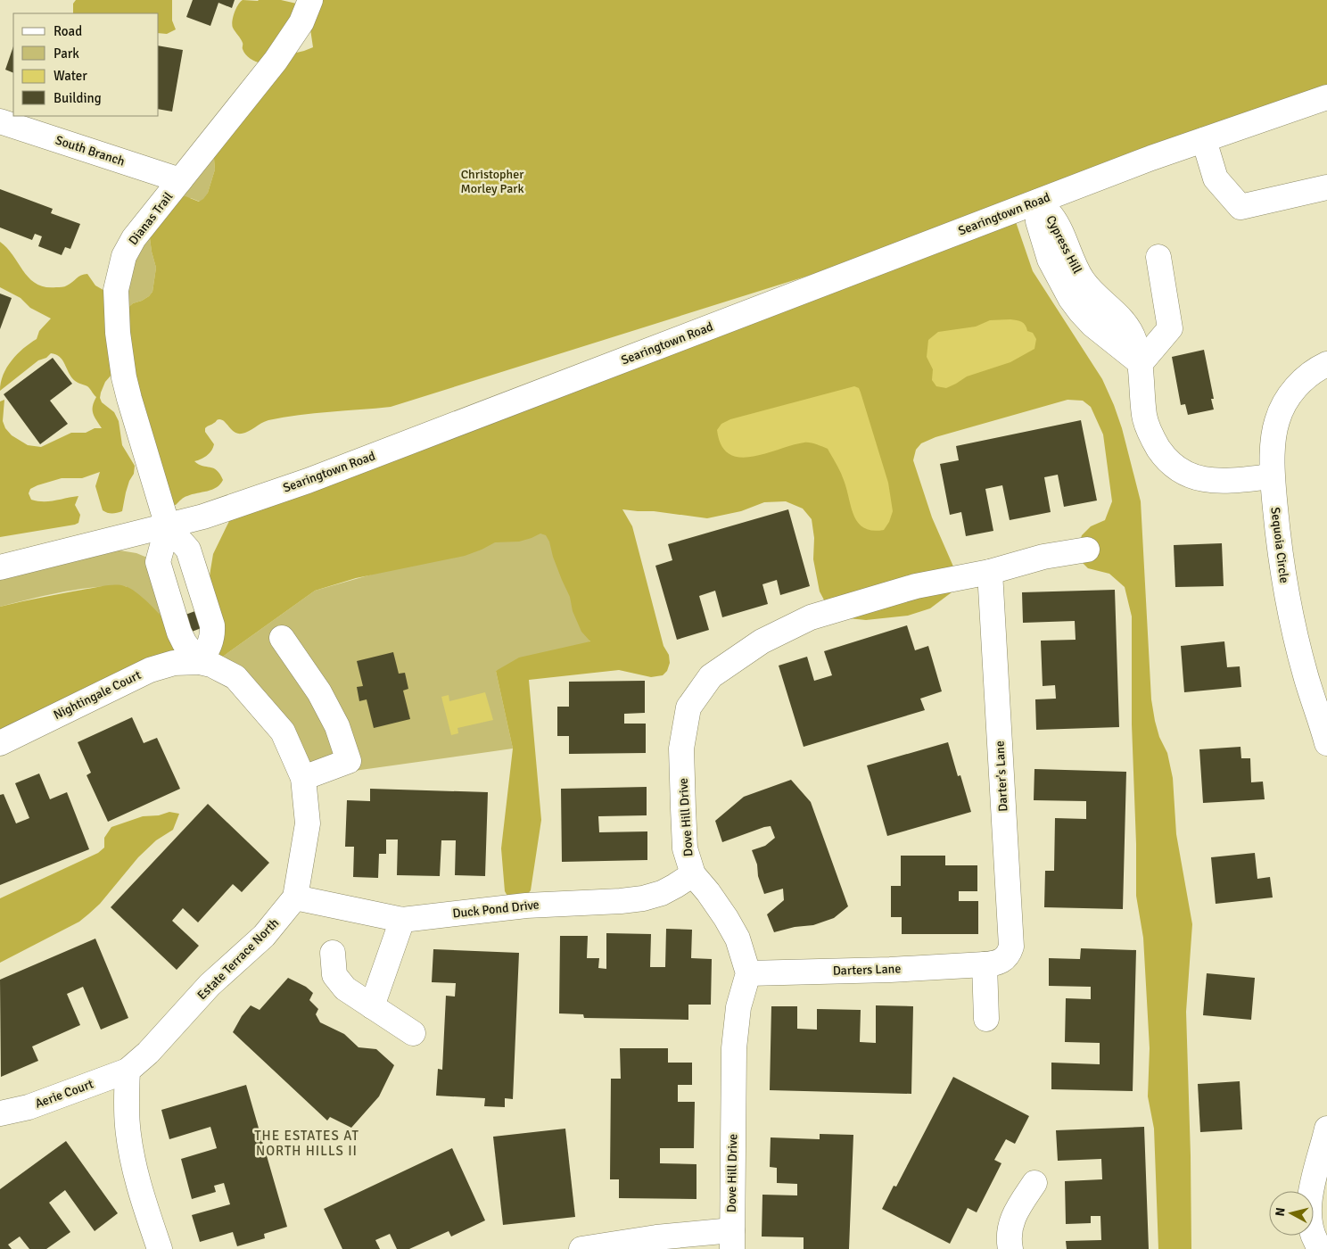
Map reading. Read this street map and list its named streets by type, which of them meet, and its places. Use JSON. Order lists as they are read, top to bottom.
{
  "streets": {
    "street": [
      "South Branch",
      "Searingtown Road",
      "Dianas Trail",
      "Cypress Hill",
      "Sequoia Circle",
      "Nightingale Court",
      "Darter's Lane",
      "Dove Hill Drive",
      "Duck Pond Drive",
      "Estate Terrace North",
      "Darters Lane",
      "Aerie Court"
    ]
  },
  "crossings": [
    ["South Branch", "Dianas Trail"],
    ["Searingtown Road", "Dianas Trail"],
    ["Searingtown Road", "Cypress Hill"],
    ["Cypress Hill", "Sequoia Circle"],
    ["Darter's Lane", "Dove Hill Drive"],
    ["Darter's Lane", "Darters Lane"],
    ["Dove Hill Drive", "Duck Pond Drive"],
    ["Dove Hill Drive", "Darters Lane"],
    ["Duck Pond Drive", "Estate Terrace North"],
    ["Estate Terrace North", "Aerie Court"]
  ],
  "districts": ["THE ESTATES AT NORTH HILLS II"],
  "parks": ["Christopher Morley Park"],
  "legend": [
    "Road",
    "Park",
    "Water",
    "Building"
  ],
  "north": "left"
}
